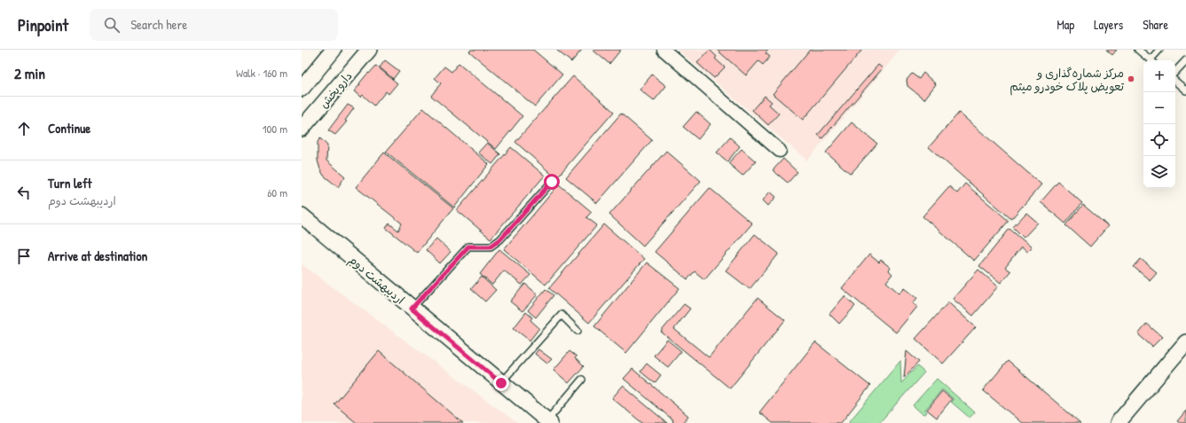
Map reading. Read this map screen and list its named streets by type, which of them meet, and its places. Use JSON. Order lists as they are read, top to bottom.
{
  "streets": {
    "street": ["داروپخش", "اردیبهشت دوم"]
  },
  "places": ["مرکز شماره‌گذاری و تعویض پلاک خودرو میثم"],
  "page": {
    "header": "Pinpoint",
    "search": "Search here",
    "nav": ["Map", "Layers", "Share"],
    "heading": ["2 min", "Walk · 160 m"],
    "map_buttons": ["+", "−"],
    "list": [
      ["Continue", "100 m"],
      ["Turn left", "اردیبهشت دوم", "60 m"],
      "Arrive at destination"
    ]
  }
}
